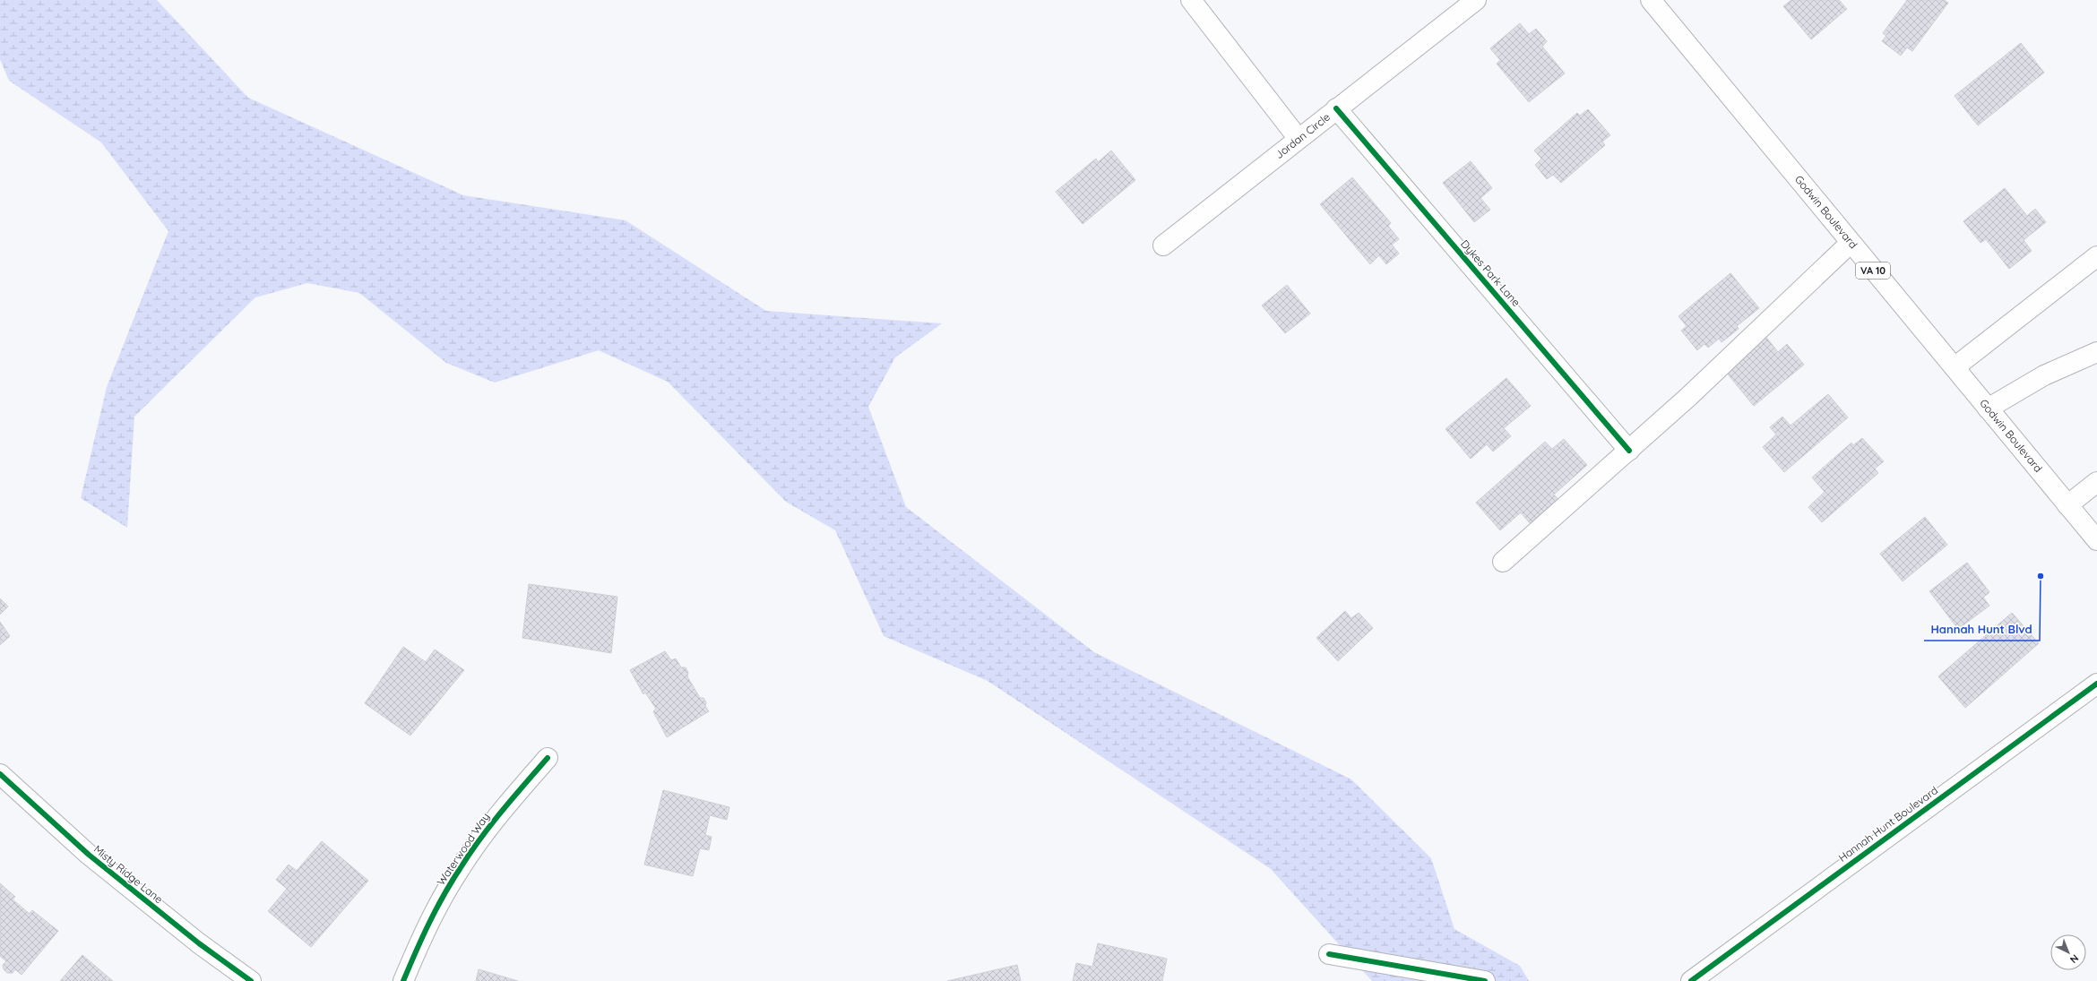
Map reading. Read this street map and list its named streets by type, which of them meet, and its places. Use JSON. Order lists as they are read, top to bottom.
{
  "streets": {
    "street": [
      "Jordan Circle",
      "Godwin Boulevard",
      "VA 10",
      "Dykes Park Lane",
      "Hannah Hunt Boulevard",
      "Waterwood Way",
      "Misty Ridge Lane"
    ]
  },
  "crossings": [
    ["Jordan Circle", "Dykes Park Lane"]
  ],
  "places": ["Hannah Hunt Blvd"],
  "north": "bottom right"
}
